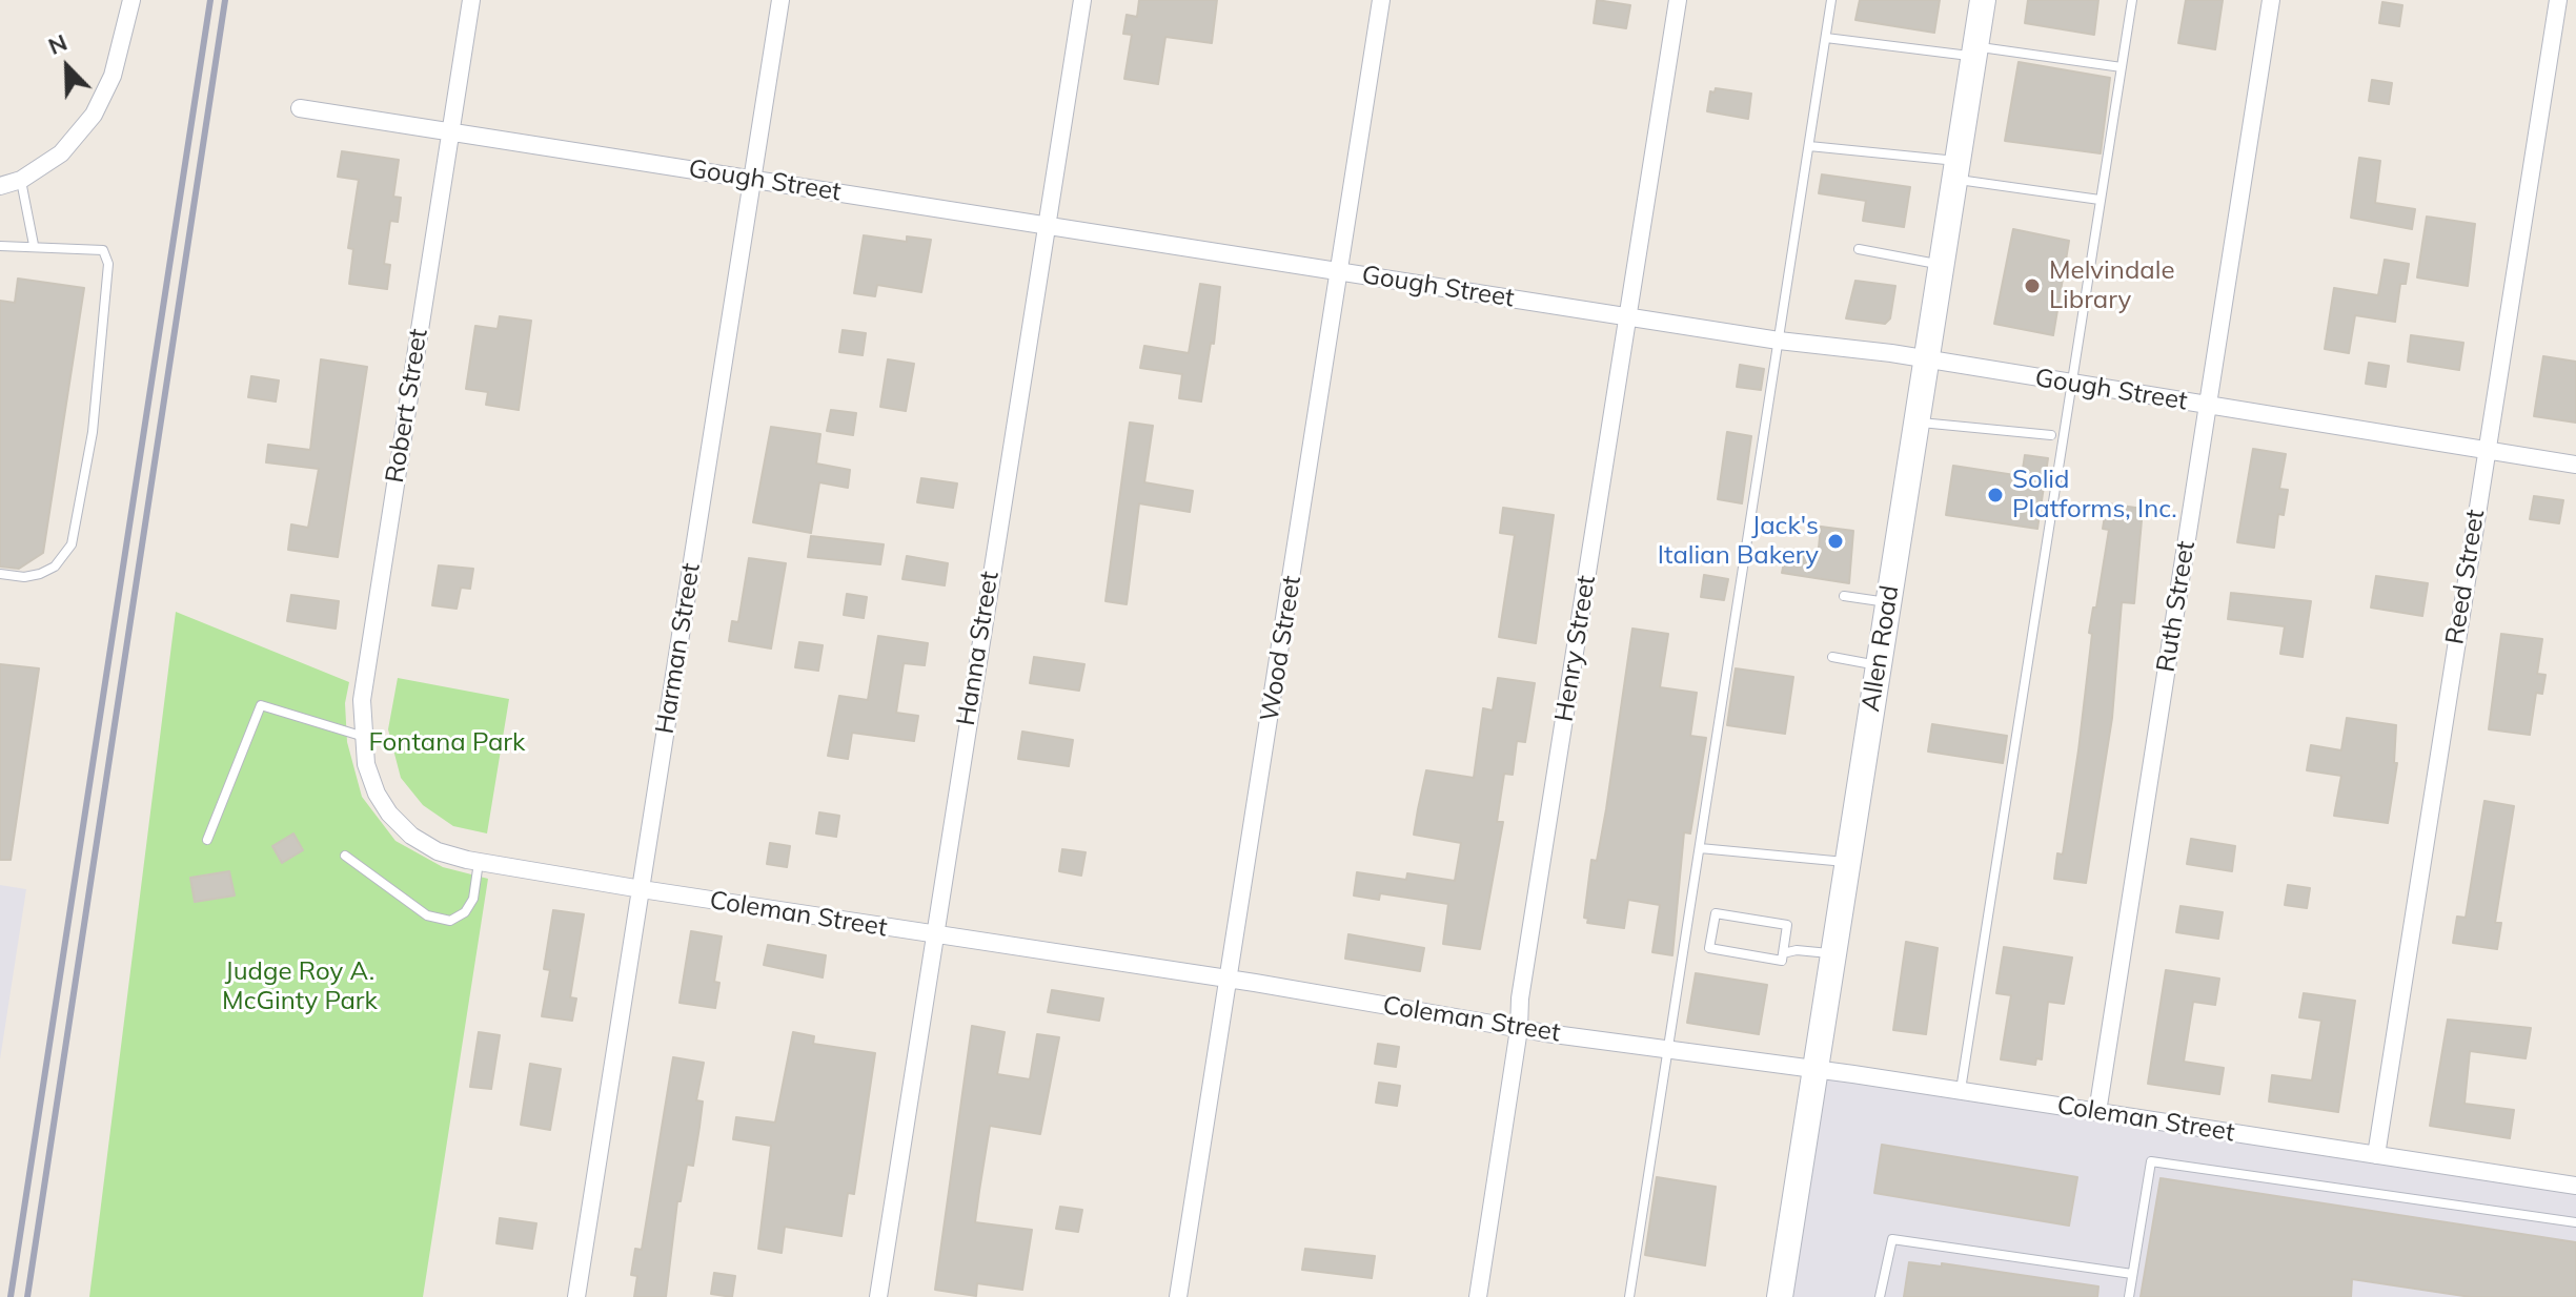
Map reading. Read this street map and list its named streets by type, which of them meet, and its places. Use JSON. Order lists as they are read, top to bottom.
{
  "streets": {
    "main road": ["Allen Road"],
    "street": [
      "Gough Street",
      "Robert Street",
      "Reed Street",
      "Ruth Street",
      "Harman Street",
      "Hanna Street",
      "Wood Street",
      "Henry Street",
      "Coleman Street"
    ]
  },
  "crossings": [
    ["Gough Street", "Robert Street"],
    ["Gough Street", "Reed Street"],
    ["Gough Street", "Ruth Street"],
    ["Gough Street", "Harman Street"],
    ["Gough Street", "Hanna Street"],
    ["Gough Street", "Wood Street"],
    ["Gough Street", "Henry Street"],
    ["Gough Street", "Allen Road"],
    ["Robert Street", "Coleman Street"],
    ["Reed Street", "Coleman Street"],
    ["Ruth Street", "Coleman Street"],
    ["Harman Street", "Coleman Street"],
    ["Hanna Street", "Coleman Street"],
    ["Wood Street", "Coleman Street"],
    ["Henry Street", "Coleman Street"],
    ["Allen Road", "Coleman Street"]
  ],
  "parks": ["Fontana Park", "Judge Roy A. McGinty Park"],
  "places": ["Melvindale Library", "Solid Platforms, Inc.", "Jack's Italian Bakery"],
  "north": "top left"
}
